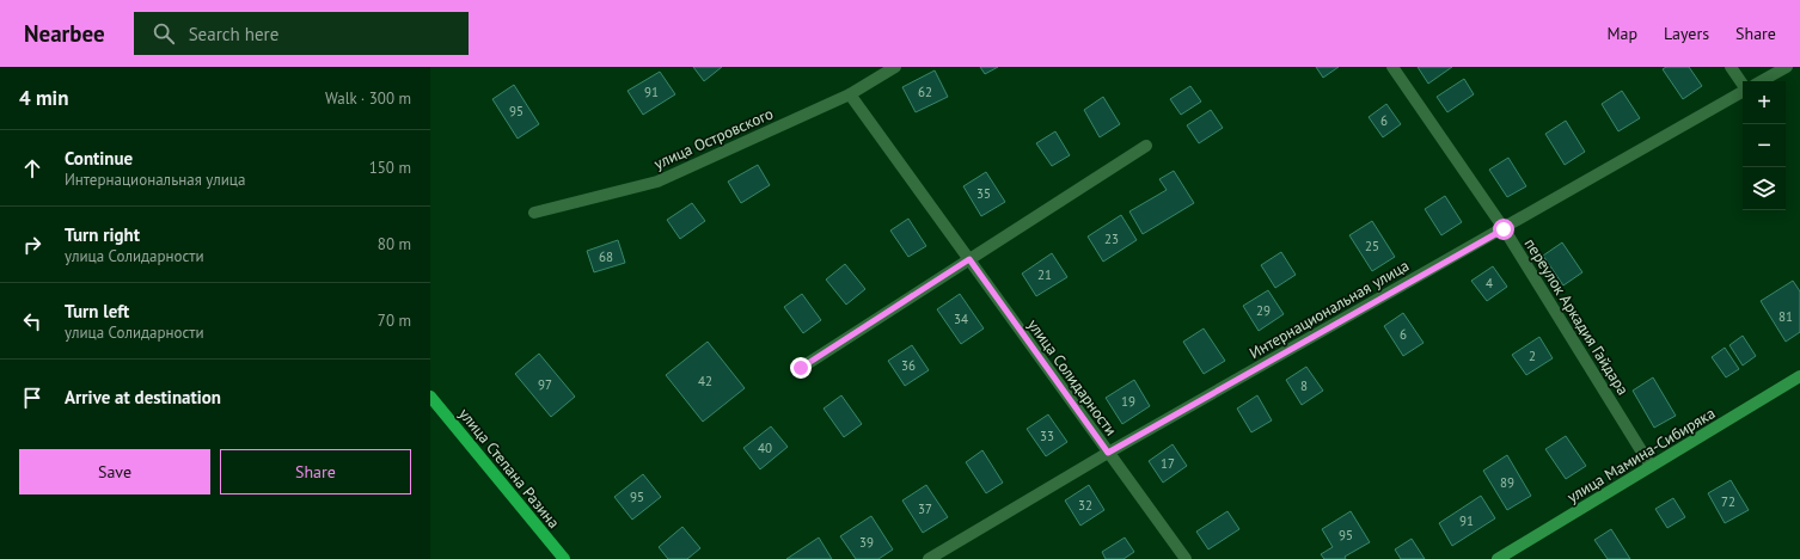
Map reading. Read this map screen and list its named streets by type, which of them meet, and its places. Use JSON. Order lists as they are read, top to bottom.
{
  "streets": {
    "main road": ["улица Степана Разина"],
    "street": [
      "улица Островского",
      "Интернациональная улица",
      "переулок Аркадия Гайдара",
      "улица Солидарности",
      "улица Мамина-Сибиряка"
    ]
  },
  "crossings": [
    ["улица Островского", "улица Солидарности"],
    ["Интернациональная улица", "переулок Аркадия Гайдара"],
    ["Интернациональная улица", "улица Солидарности"],
    ["переулок Аркадия Гайдара", "улица Мамина-Сибиряка"]
  ],
  "house_numbers": [
    "91",
    "62",
    "95",
    "6",
    "35",
    "23",
    "25",
    "68",
    "21",
    "4",
    "29",
    "81",
    "34",
    "6",
    "2",
    "36",
    "42",
    "97",
    "8",
    "19",
    "33",
    "40",
    "17",
    "89",
    "95",
    "72",
    "32",
    "37",
    "91",
    "95",
    "39"
  ],
  "page": {
    "header": "Nearbee",
    "search": "Search here",
    "nav": ["Map", "Layers", "Share"],
    "heading": ["4 min", "Walk · 300 m"],
    "map_buttons": ["+", "−"],
    "list": [
      ["Continue", "Интернациональная улица", "150 m"],
      ["Turn right", "улица Солидарности", "80 m"],
      ["Turn left", "улица Солидарности", "70 m"],
      "Arrive at destination"
    ],
    "buttons": ["Save", "Share"]
  }
}
